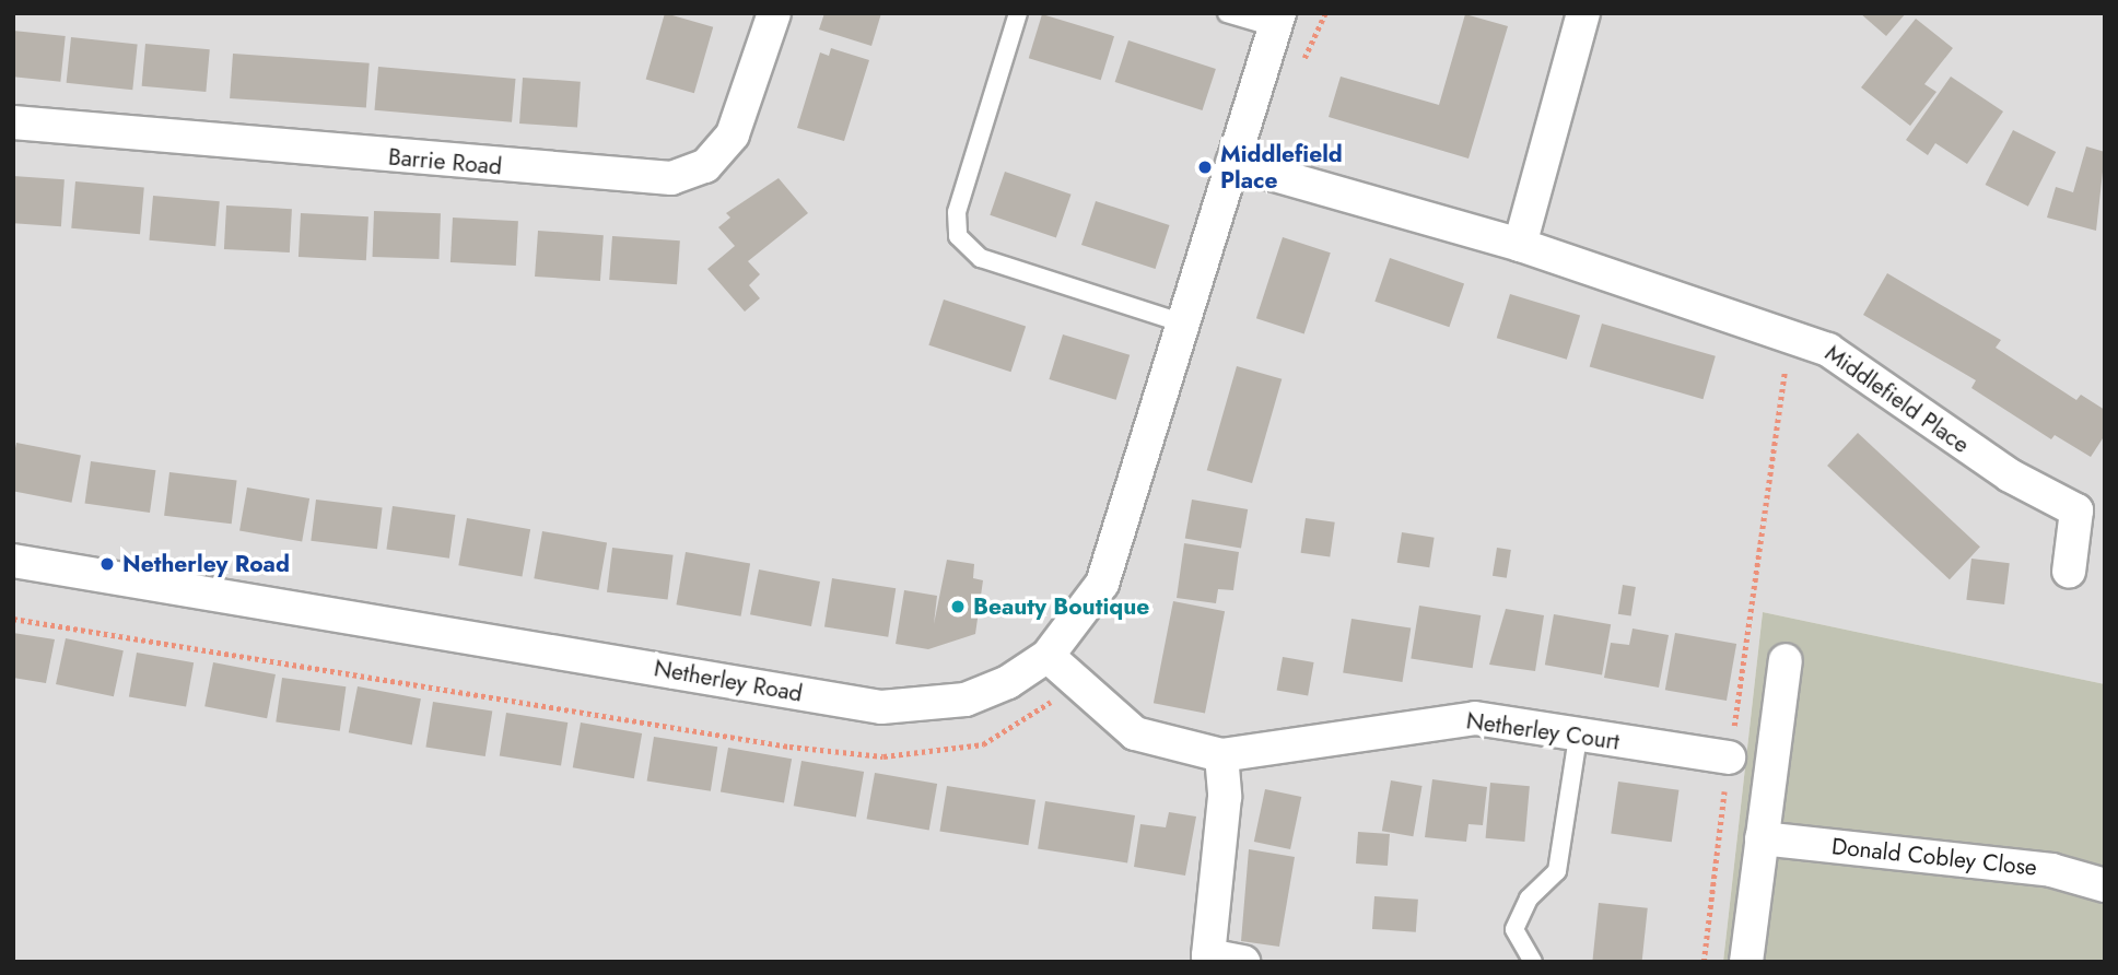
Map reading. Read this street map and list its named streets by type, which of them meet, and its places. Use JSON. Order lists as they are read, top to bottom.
{
  "streets": {
    "street": [
      "Barrie Road",
      "Middlefield Place",
      "Netherley Road",
      "Netherley Court",
      "Donald Cobley Close"
    ]
  },
  "places": ["Middlefield Place", "Netherley Road", "Beauty Boutique"]
}
